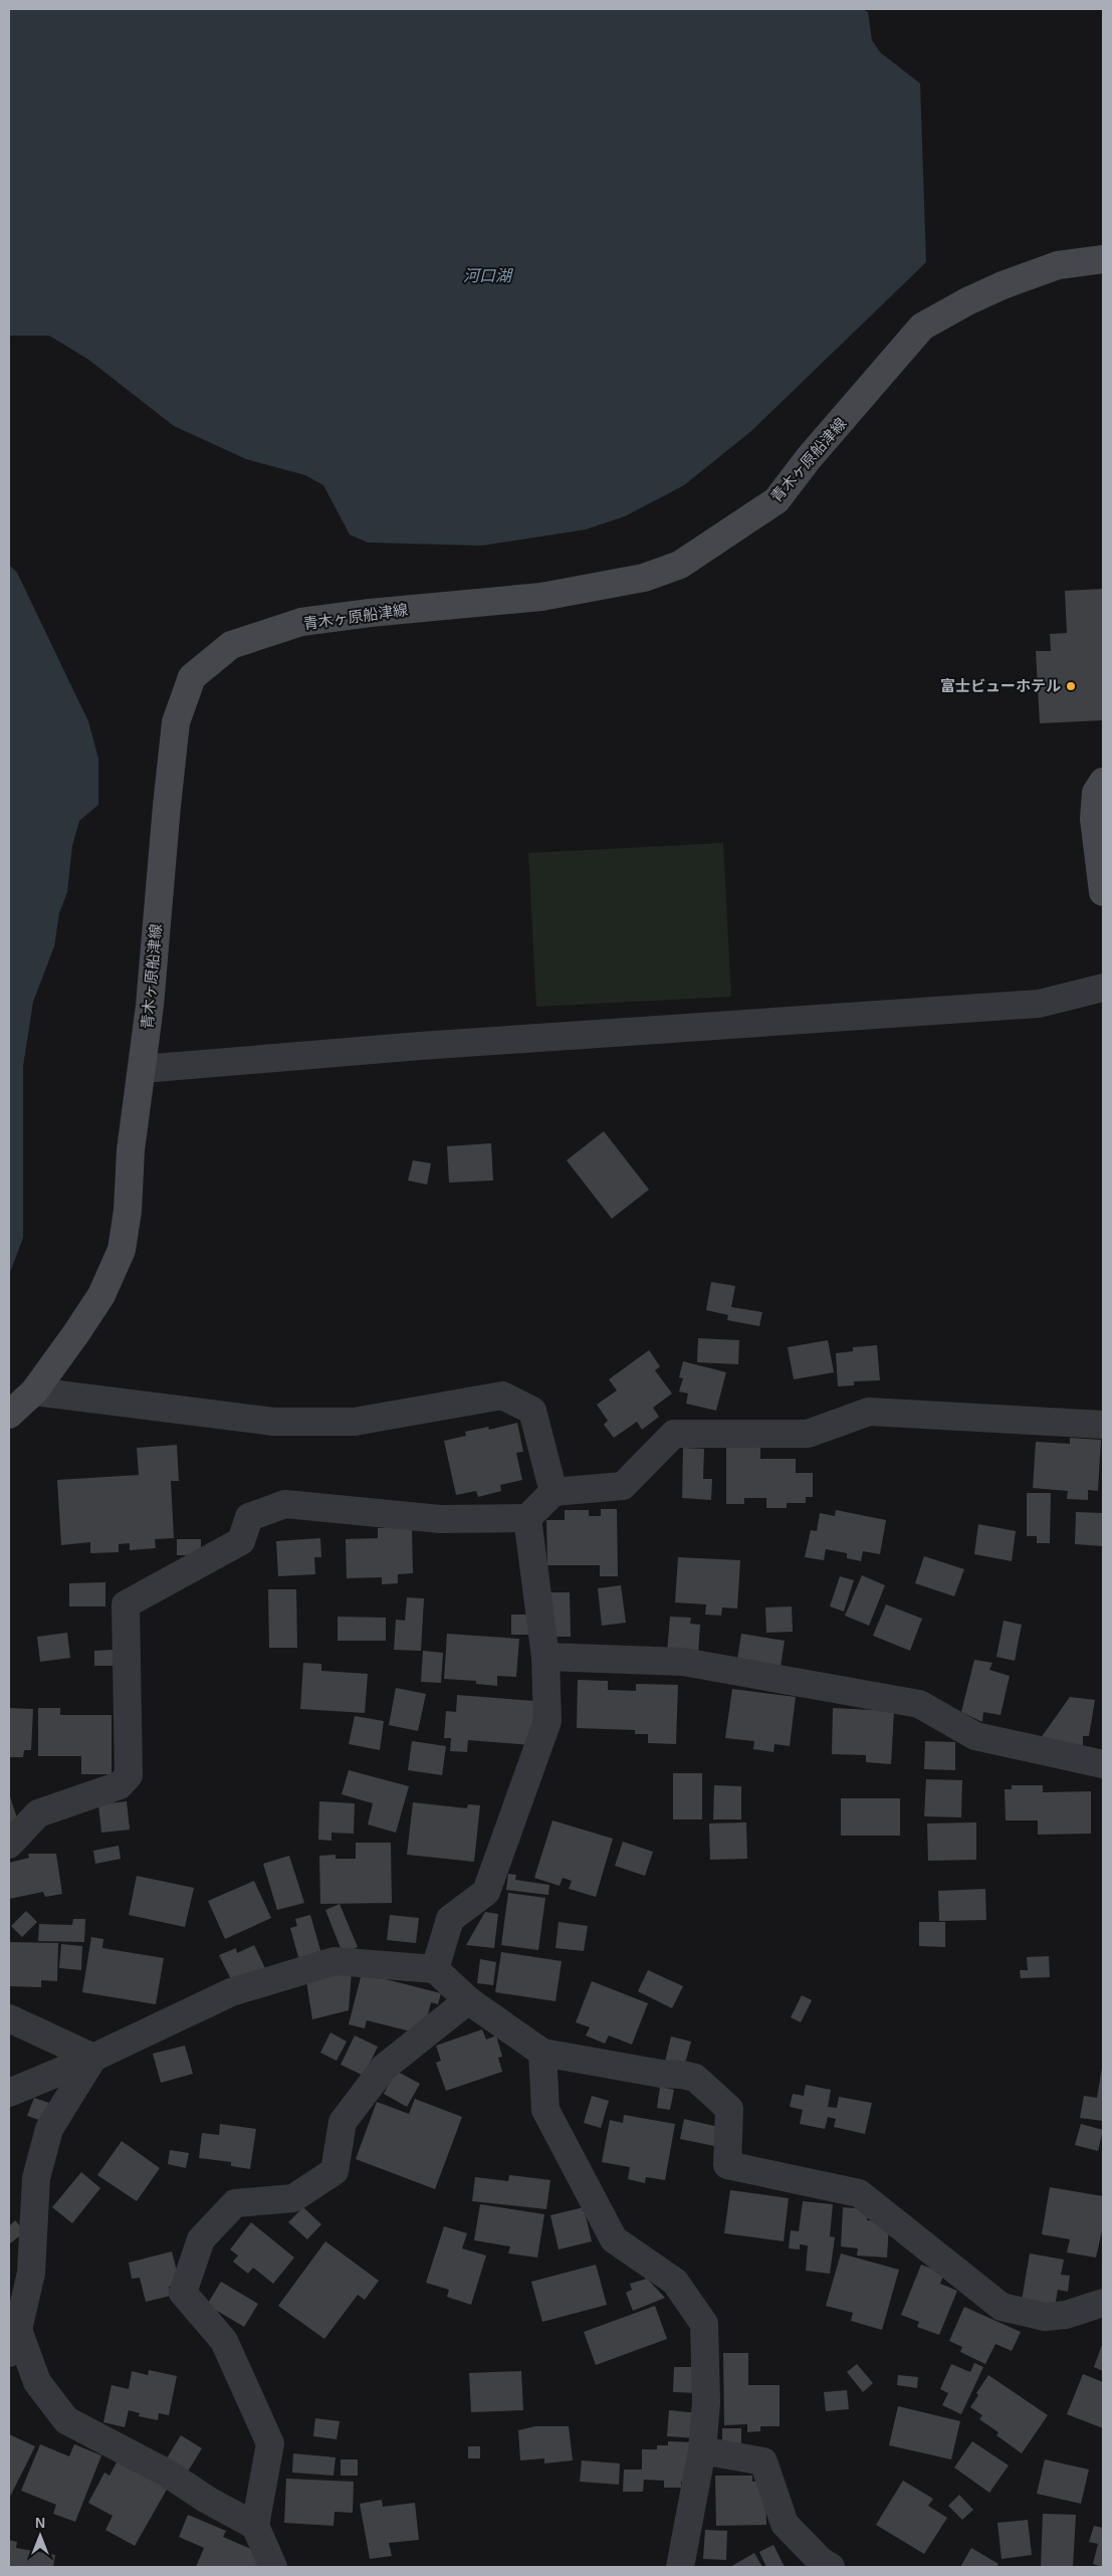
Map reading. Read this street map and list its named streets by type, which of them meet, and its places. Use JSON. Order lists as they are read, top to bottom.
{
  "streets": {
    "main road": ["青木ヶ原船津線"]
  },
  "water": ["河口湖"],
  "places": ["富士ビューホテル"],
  "north": "top"
}
